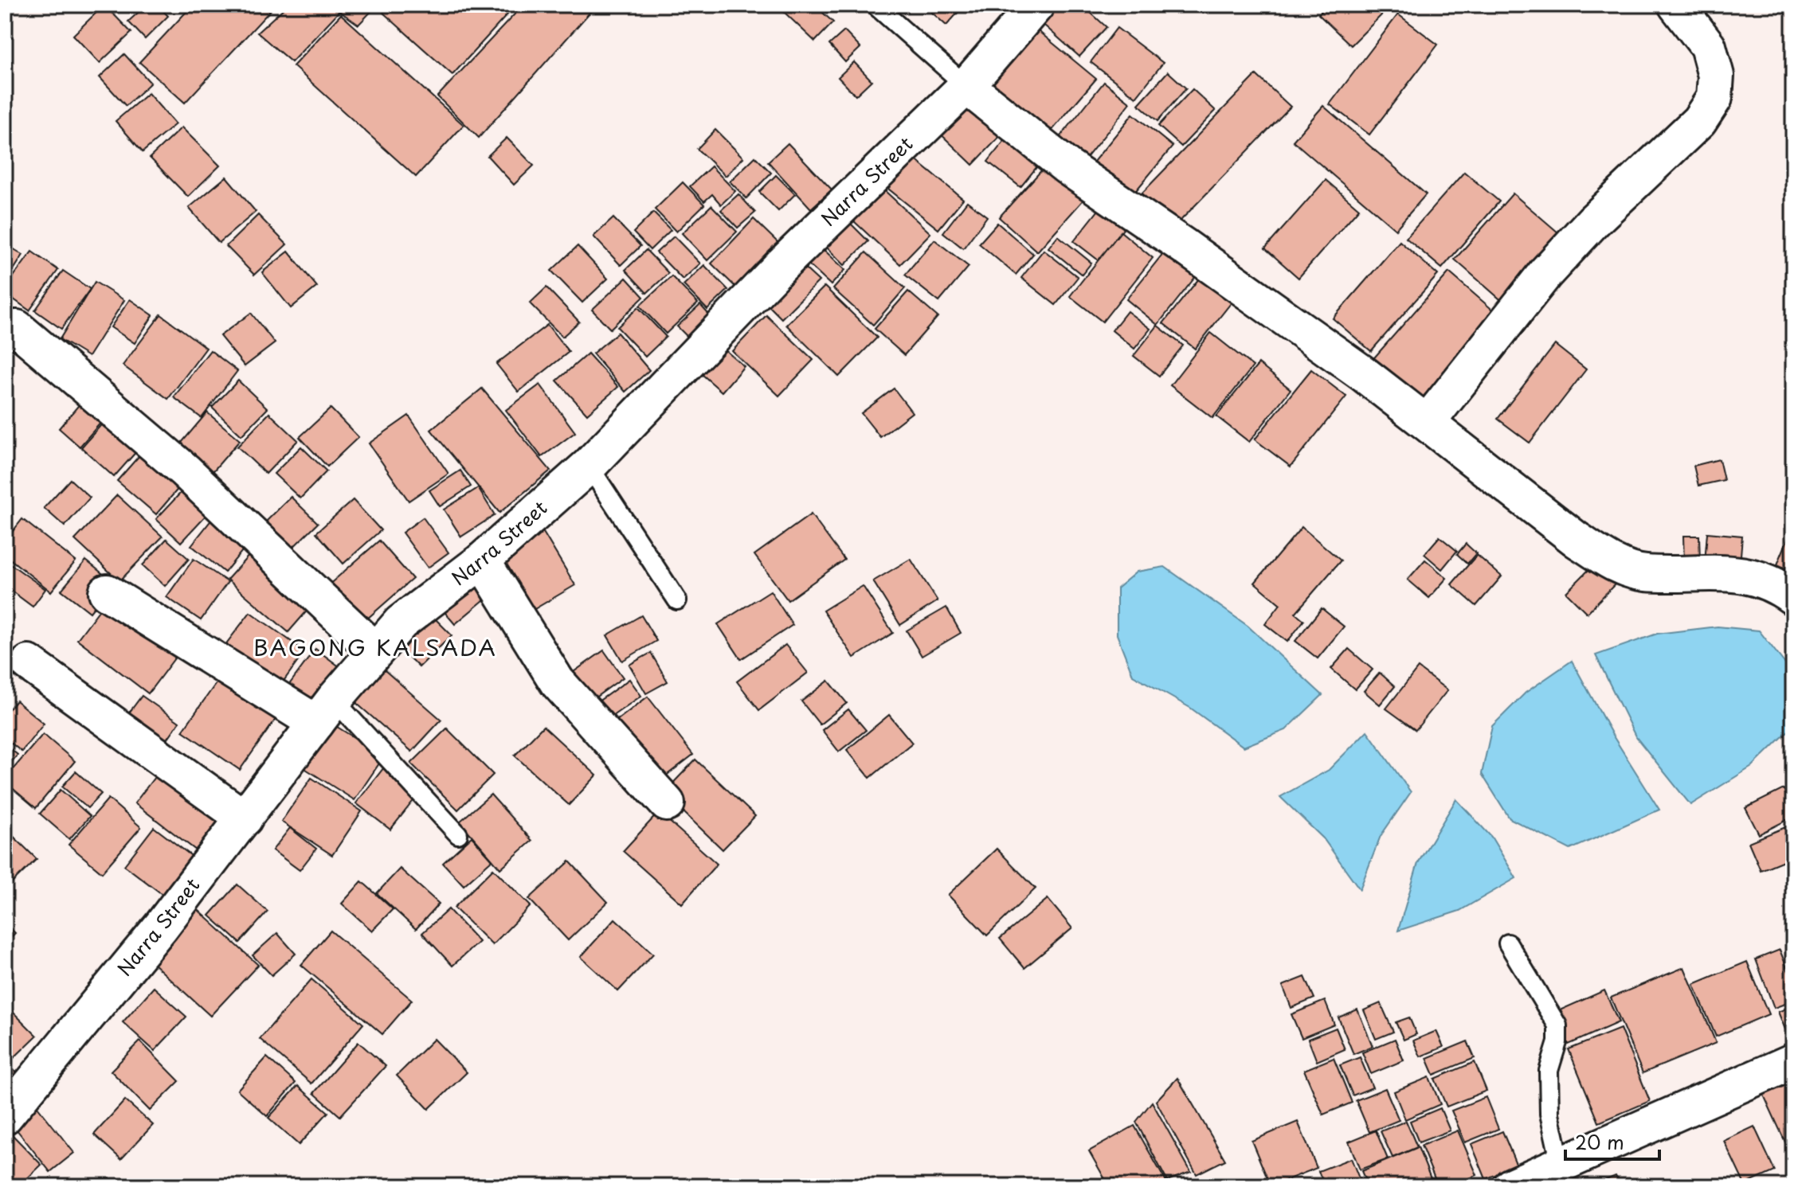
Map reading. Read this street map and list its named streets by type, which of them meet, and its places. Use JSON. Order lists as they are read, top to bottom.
{
  "streets": {
    "street": ["Narra Street"]
  },
  "districts": ["BAGONG KALSADA"],
  "scale_bar": "20 m"
}
